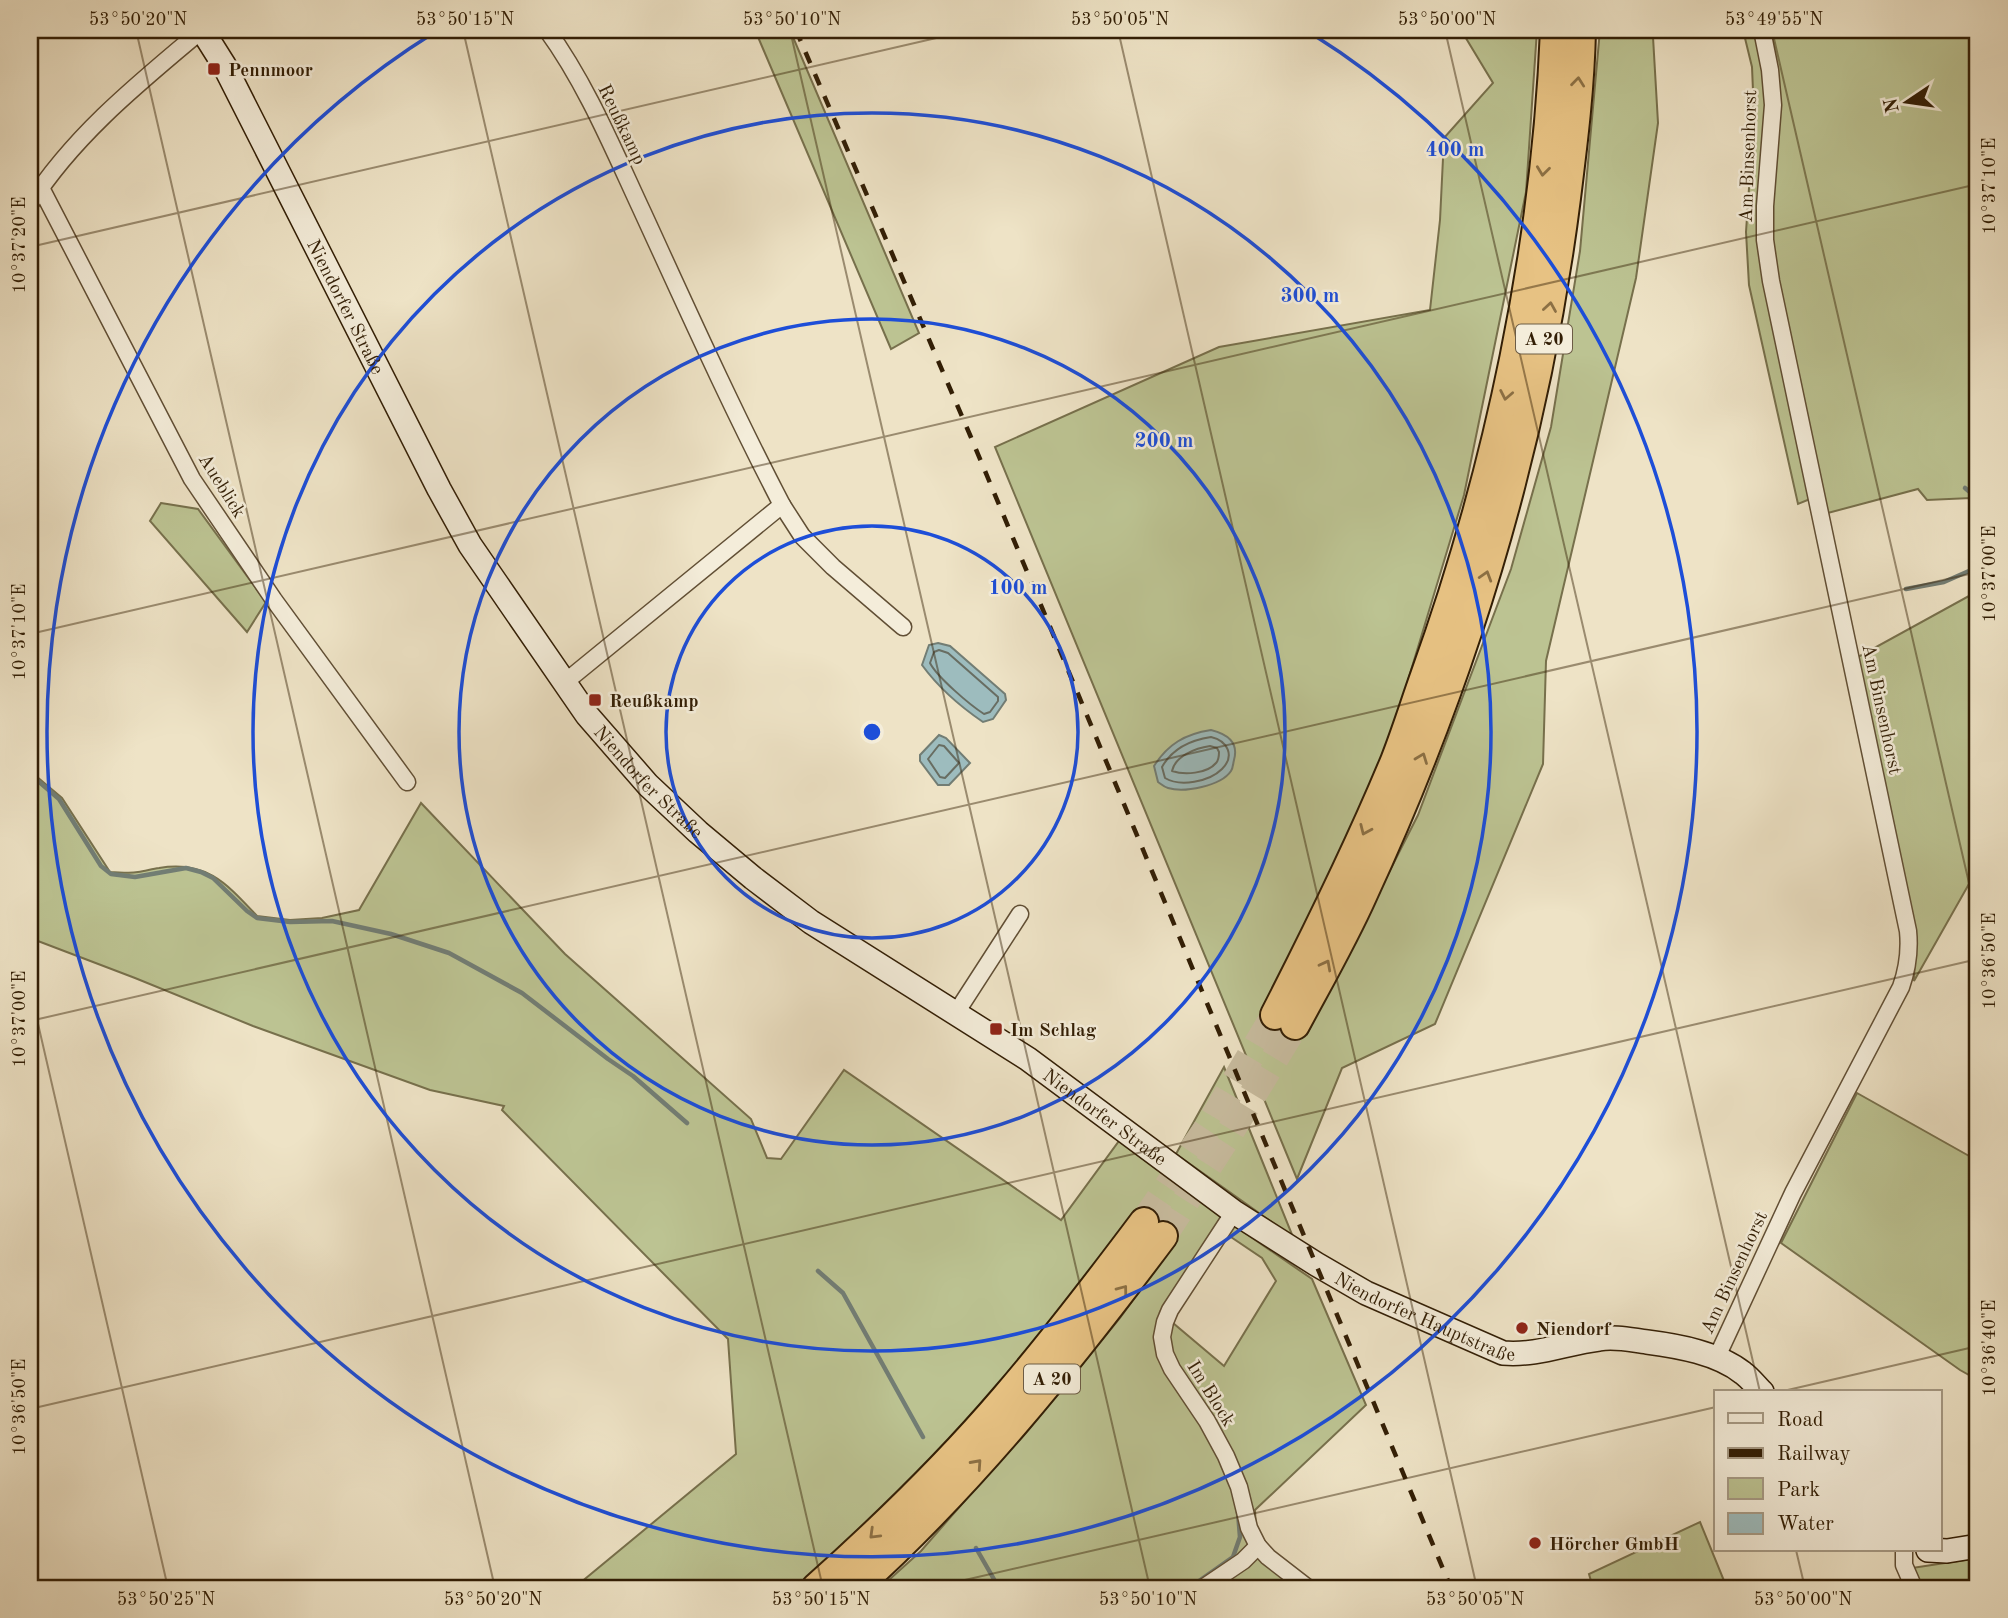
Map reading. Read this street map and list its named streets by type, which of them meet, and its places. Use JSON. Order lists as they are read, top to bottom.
{
  "streets": {
    "highway": ["A 20"],
    "main road": ["Niendorfer Straße", "Niendorfer Hauptstraße"],
    "street": [
      "Reußkamp",
      "Am Binsenhorst",
      "Aueblick",
      "Im Block"
    ]
  },
  "crossings": [
    ["Am Binsenhorst", "Niendorfer Hauptstraße"],
    ["Niendorfer Straße", "Niendorfer Hauptstraße"],
    ["Niendorfer Straße", "Im Block"]
  ],
  "places": {
    "transit": ["Pennmoor", "Reußkamp", "Im Schlag"],
    "other": ["Niendorf", "Hörcher GmbH"]
  },
  "legend": [
    "Road",
    "Railway",
    "Park",
    "Water"
  ],
  "north": "left",
  "coordinates": [
    "53°50'20\"N",
    "53°50'15\"N",
    "53°50'10\"N",
    "53°50'05\"N",
    "53°50'00\"N",
    "53°49'55\"N",
    "10°37'10\"E",
    "10°37'20\"E",
    "10°37'00\"E",
    "10°36'50\"E",
    "10°36'40\"E",
    "53°50'25\"N"
  ],
  "rings": [
    "400 m",
    "300 m",
    "200 m",
    "100 m"
  ]
}
